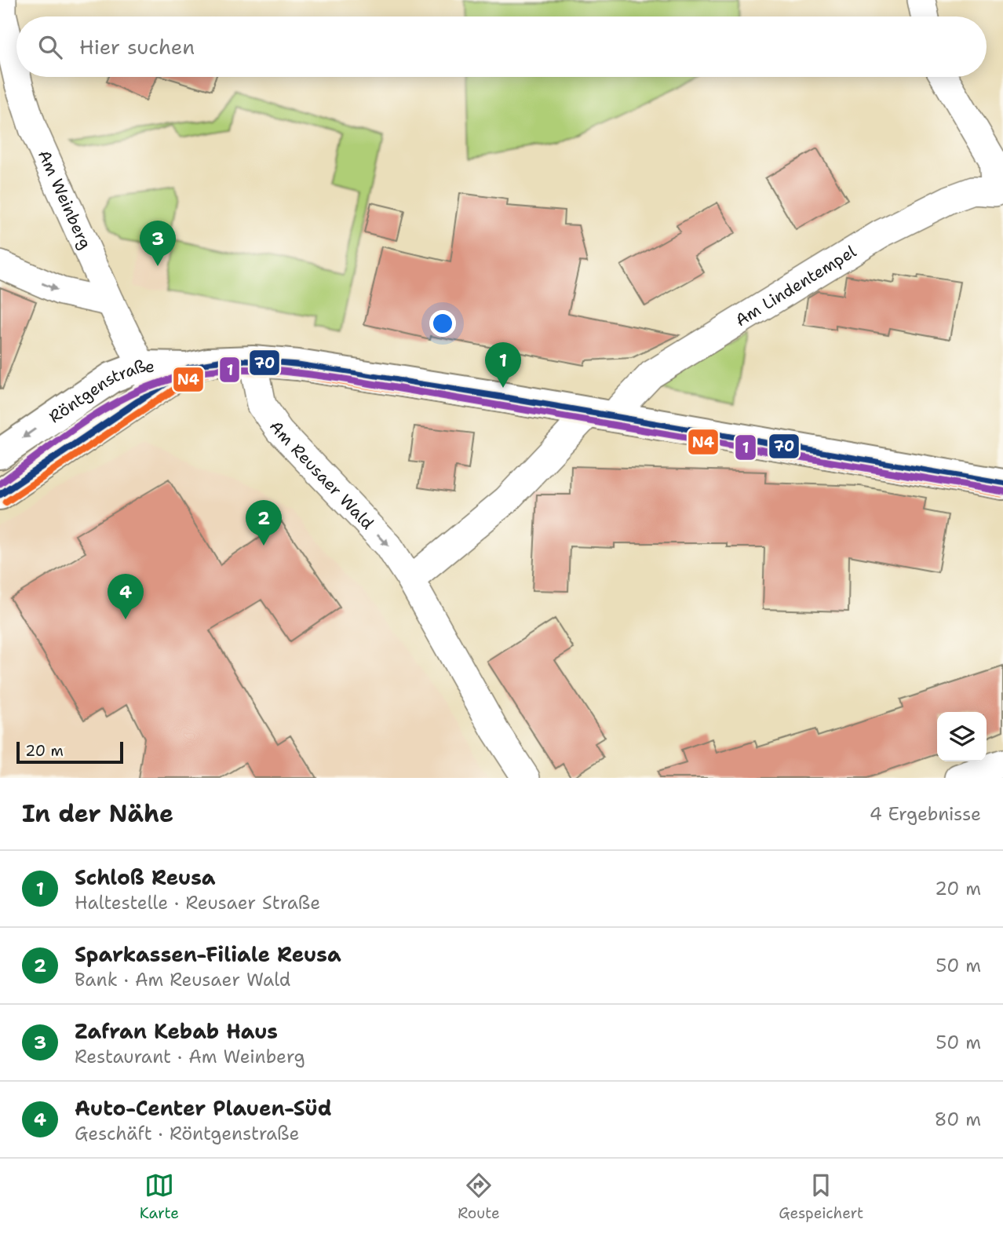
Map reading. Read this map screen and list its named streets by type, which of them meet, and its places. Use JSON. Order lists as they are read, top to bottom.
{
  "streets": {
    "street": [
      "Am Weinberg",
      "Am Lindentempel",
      "Röntgenstraße",
      "Am Reusaer Wald"
    ]
  },
  "crossings": [
    ["Am Weinberg", "Röntgenstraße"],
    ["Röntgenstraße", "Am Reusaer Wald"]
  ],
  "one_way": ["Am Reusaer Wald"],
  "lines": ["transit line 70", "transit line 1", "transit line N4"],
  "scale_bar": "20 m",
  "page": {
    "search": "Hier suchen",
    "pins": [
      "3",
      "1",
      "2",
      "4"
    ],
    "scale": "20 m",
    "heading": ["In der Nähe", "4 Ergebnisse"],
    "list": [
      {
        "mark": "1",
        "name": "Schloß Reusa",
        "note": "Haltestelle · Reusaer Straße",
        "value": "20 m"
      },
      {
        "mark": "2",
        "name": "Sparkassen-Filiale Reusa",
        "note": "Bank · Am Reusaer Wald",
        "value": "50 m"
      },
      {
        "mark": "3",
        "name": "Zafran Kebab Haus",
        "note": "Restaurant · Am Weinberg",
        "value": "50 m"
      },
      {
        "mark": "4",
        "name": "Auto-Center Plauen-Süd",
        "note": "Geschäft · Röntgenstraße",
        "value": "80 m"
      }
    ],
    "nav": ["Karte", "Route", "Gespeichert"]
  }
}
